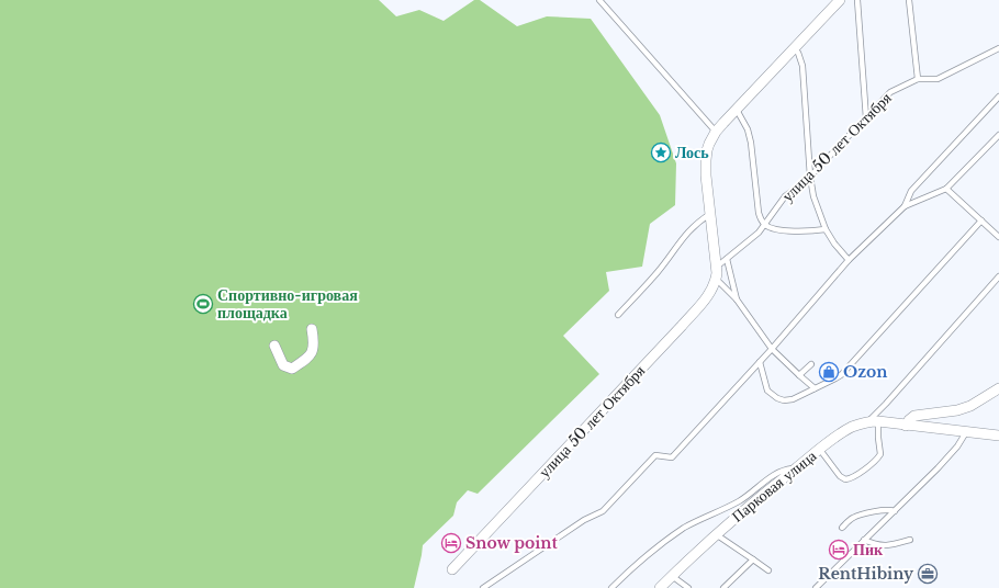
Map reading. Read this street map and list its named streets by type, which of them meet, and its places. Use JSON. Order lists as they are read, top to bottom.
{
  "streets": {
    "street": ["улица 50 лет Октября", "Парковая улица"]
  },
  "places": {
    "place": ["Лось"],
    "sports": ["Спортивно-игровая площадка"],
    "shop": ["Ozon"],
    "hotel": ["Snow point", "Пик"],
    "office": ["RentHibiny"]
  }
}
